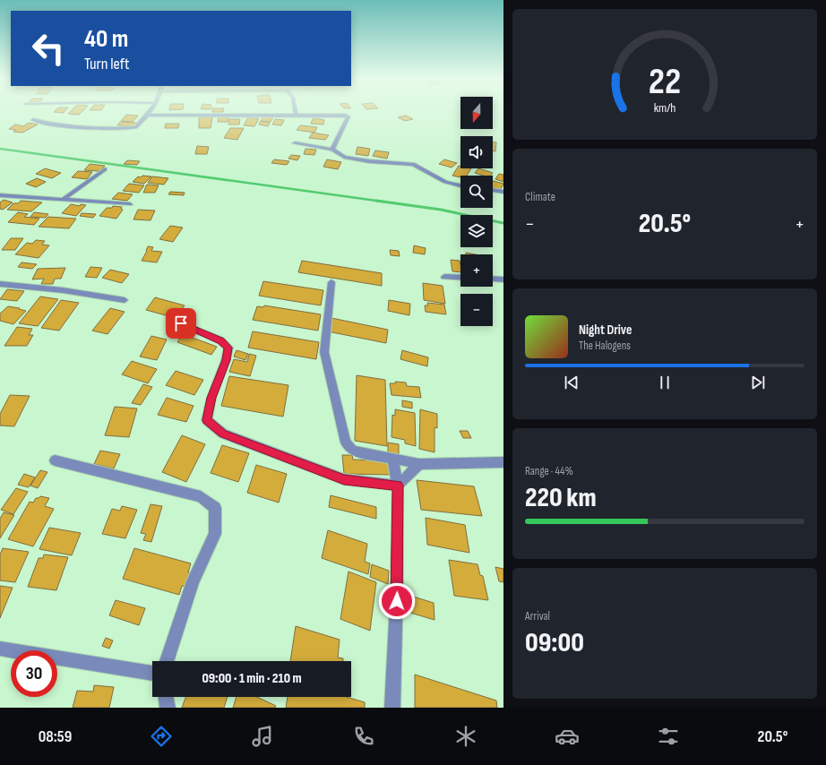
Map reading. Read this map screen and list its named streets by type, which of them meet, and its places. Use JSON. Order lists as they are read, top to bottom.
{
  "north": "bottom",
  "page": {
    "turn": ["40 m", "Turn left"],
    "map_buttons": ["+", "−"],
    "tile": [
      "Climate",
      ["Range · 44%", "220 km"],
      ["Arrival", "09:00"]
    ],
    "heat": ["−", "20.5°", "+"],
    "song": ["Night Drive", "The Halogens"],
    "limit": "30",
    "trip": "09:00 · 1 min · 210 m",
    "tabs": ["08:59", "20.5°"],
    "gauge": ["22", "km/h"]
  }
}
